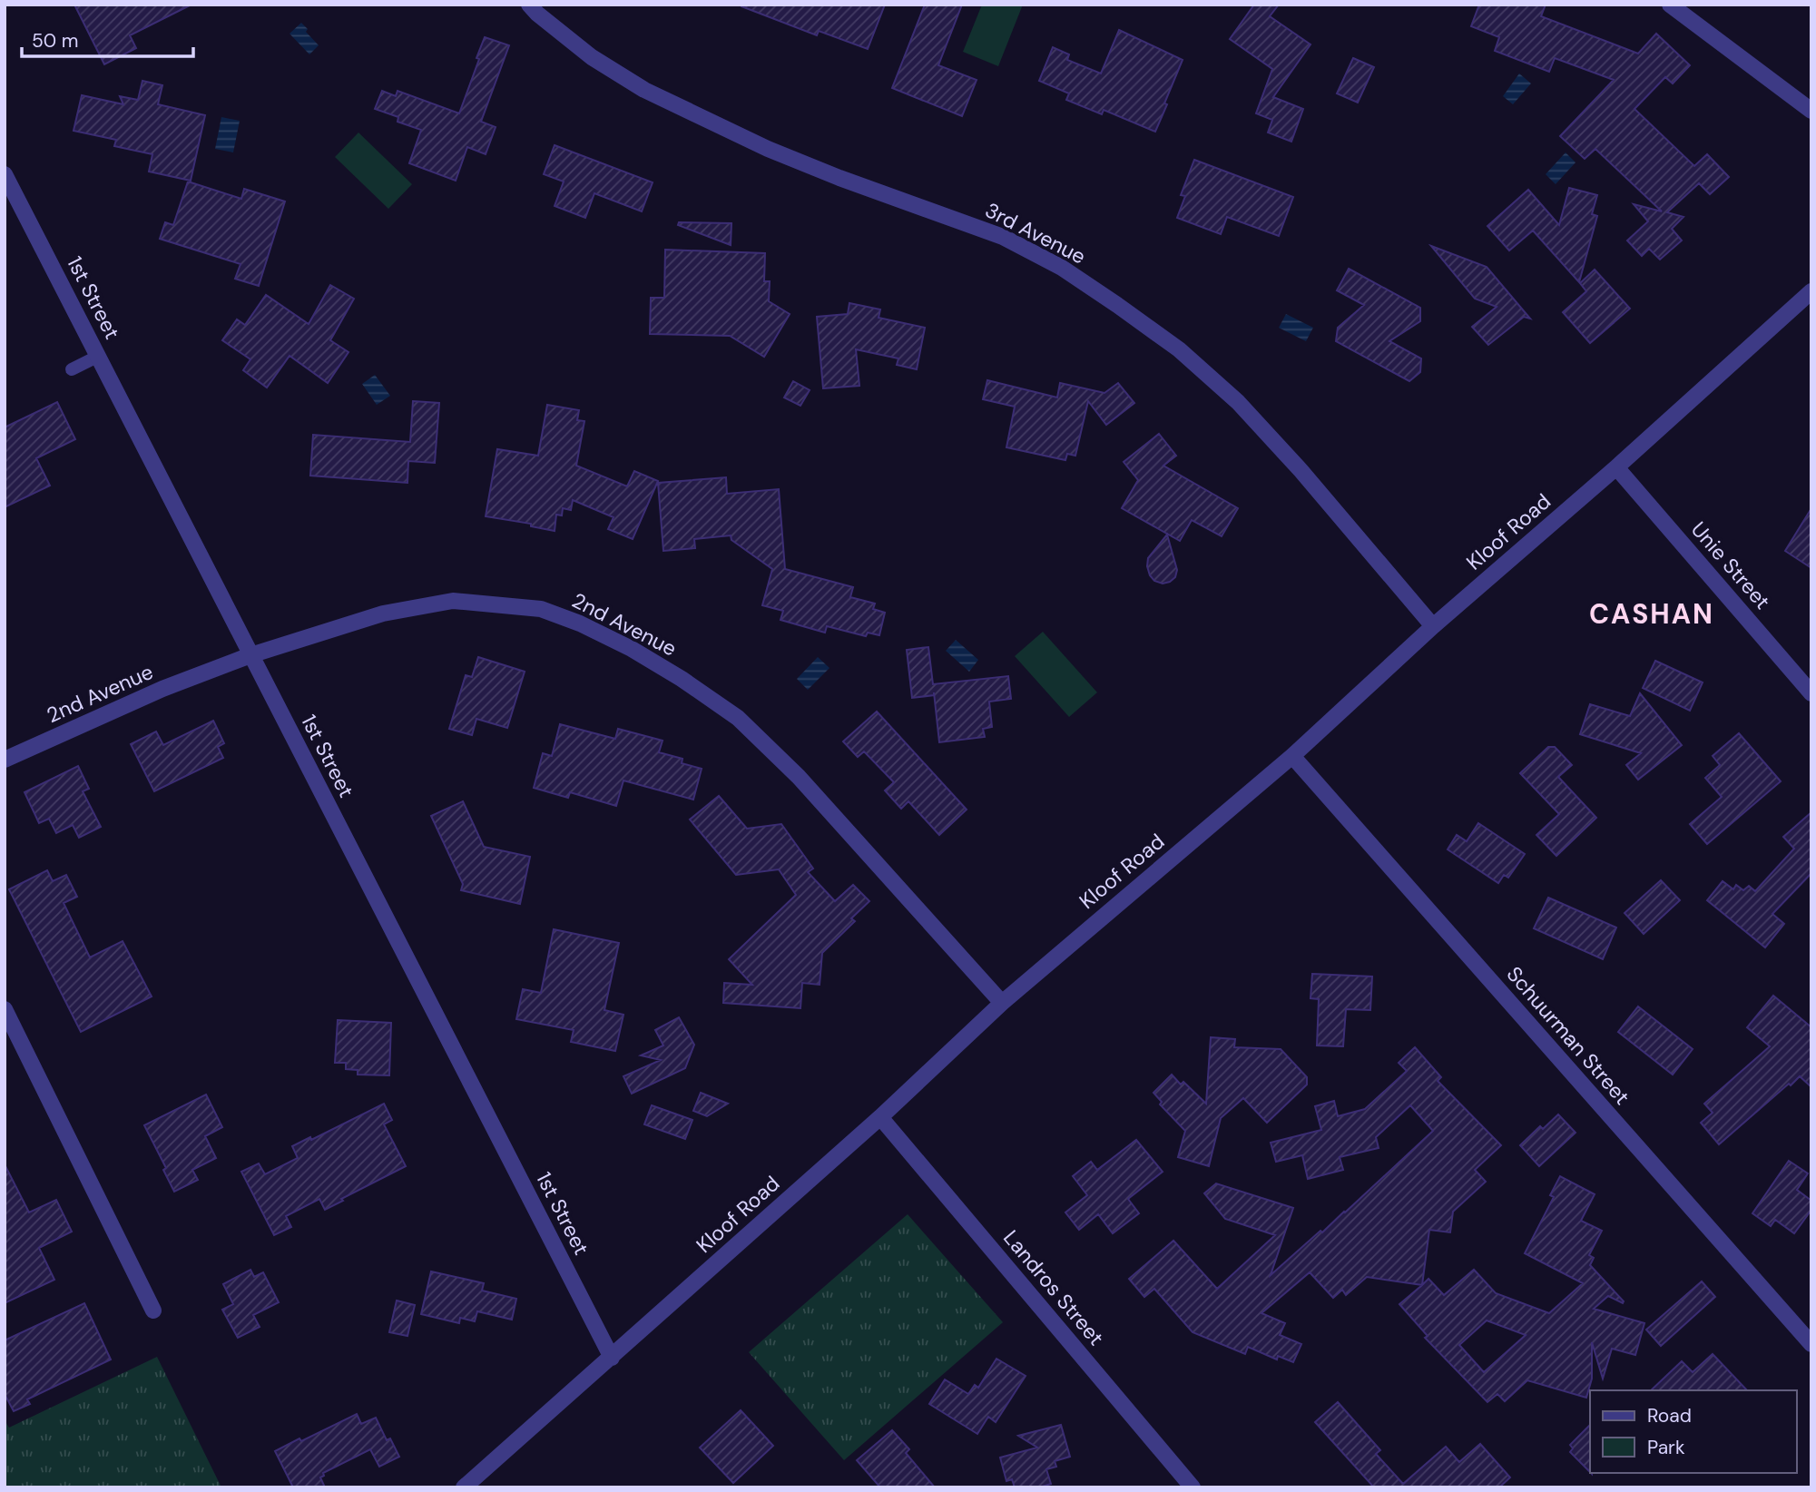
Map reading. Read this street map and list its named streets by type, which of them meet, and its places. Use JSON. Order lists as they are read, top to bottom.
{
  "streets": {
    "street": [
      "3rd Avenue",
      "1st Street",
      "Kloof Road",
      "Unie Street",
      "2nd Avenue",
      "Schuurman Street",
      "Landros Street"
    ]
  },
  "crossings": [
    ["3rd Avenue", "Kloof Road"],
    ["1st Street", "Kloof Road"],
    ["1st Street", "2nd Avenue"],
    ["Kloof Road", "Unie Street"],
    ["Kloof Road", "2nd Avenue"],
    ["Kloof Road", "Schuurman Street"],
    ["Kloof Road", "Landros Street"]
  ],
  "districts": ["CASHAN"],
  "legend": ["Road", "Park"],
  "scale_bar": "50 m"
}
